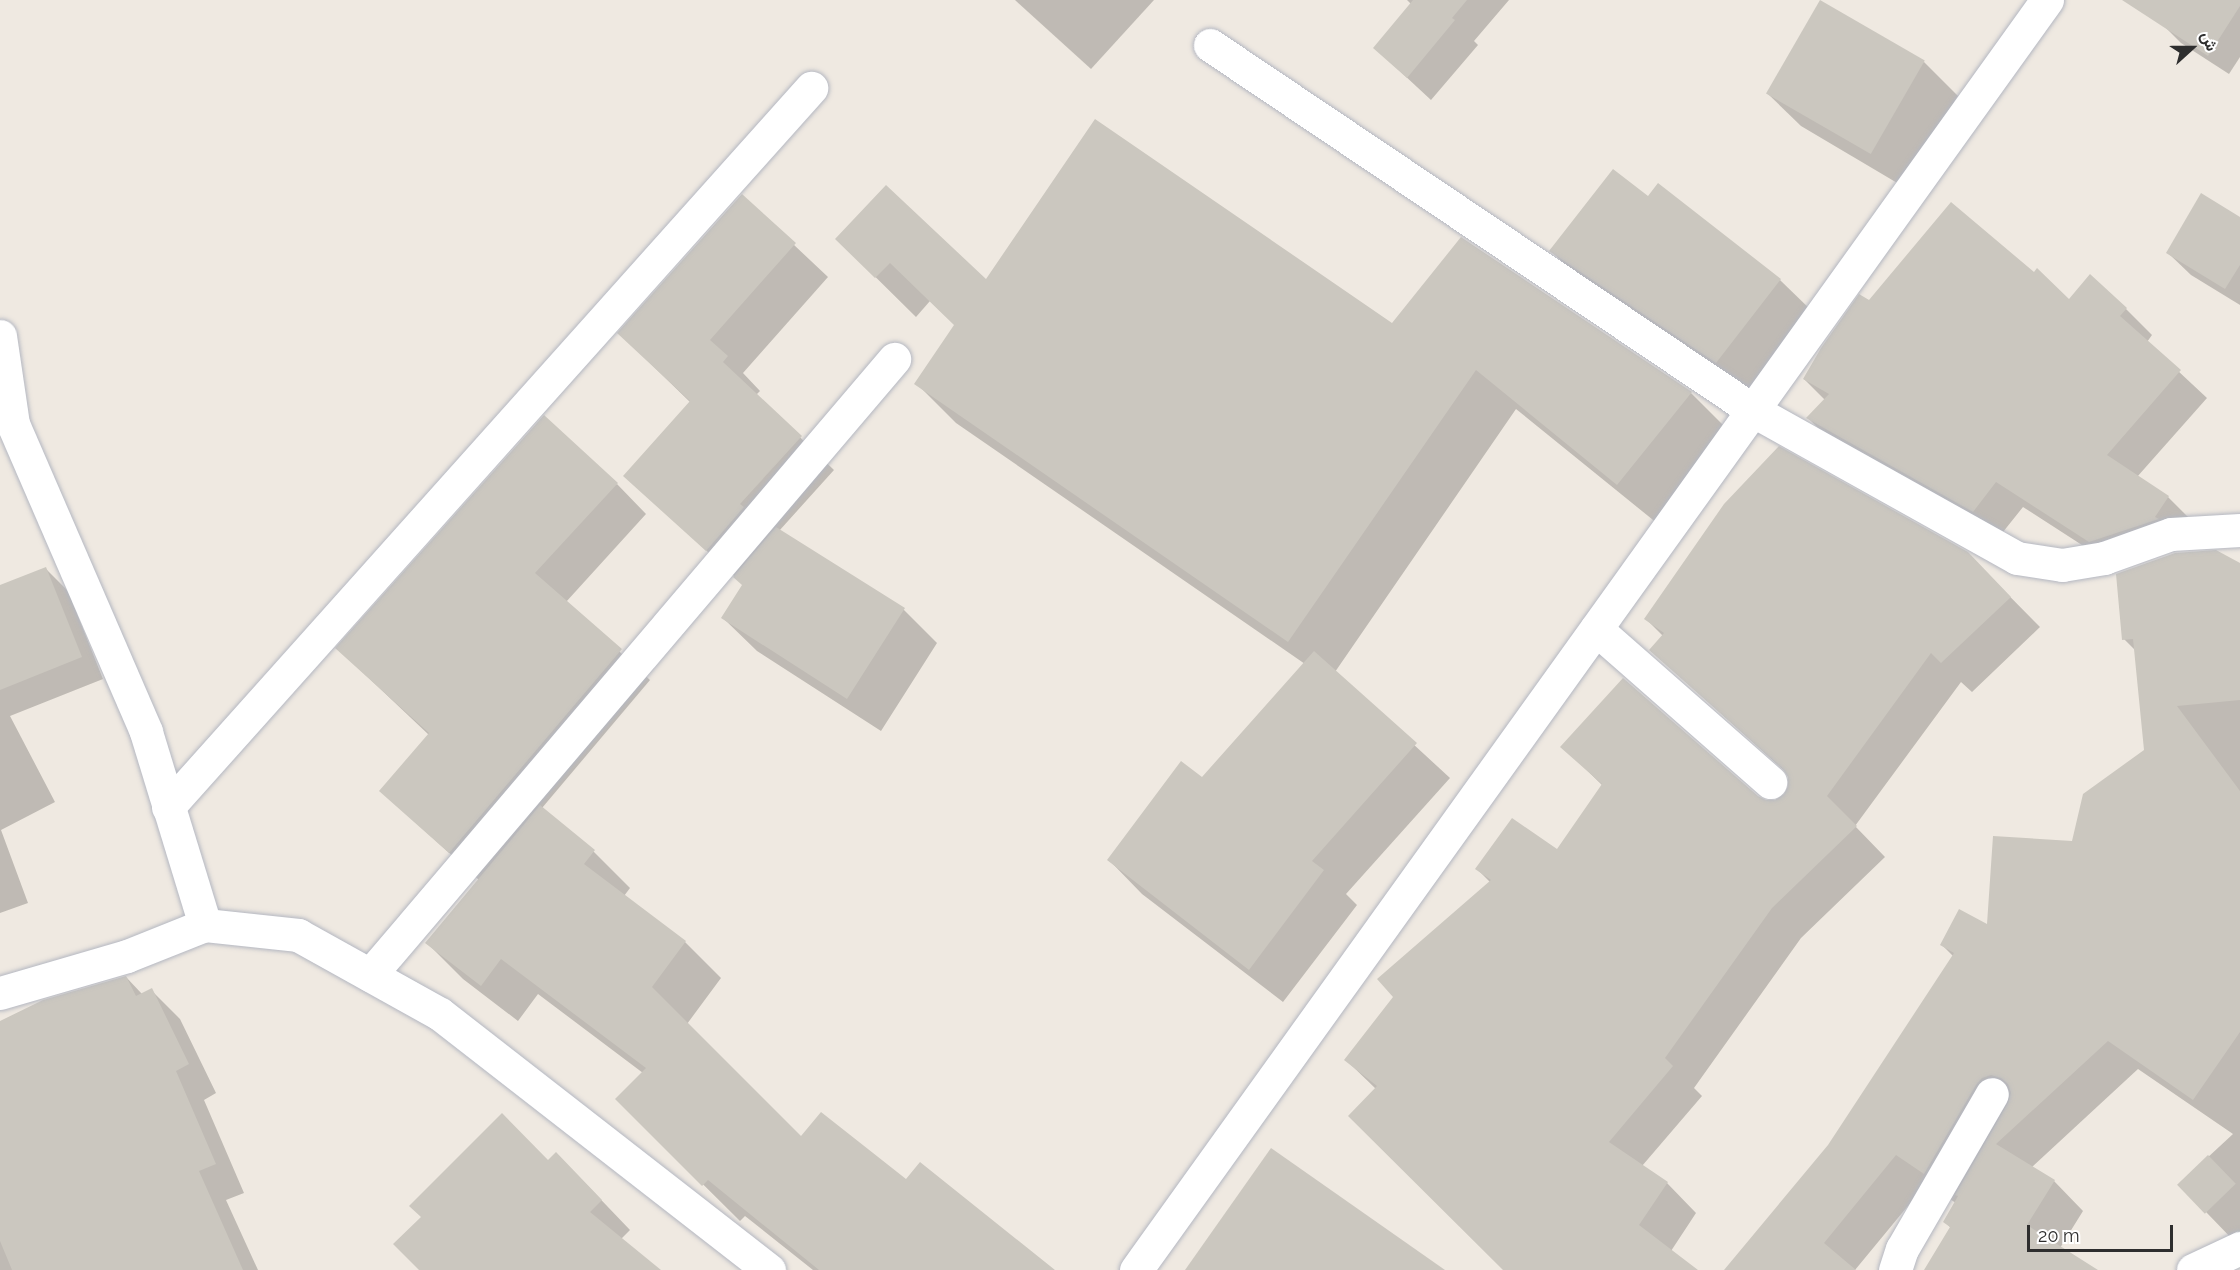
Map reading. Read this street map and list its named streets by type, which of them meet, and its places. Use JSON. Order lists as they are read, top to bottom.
{
  "scale_bar": "20 m",
  "north": "right"
}
